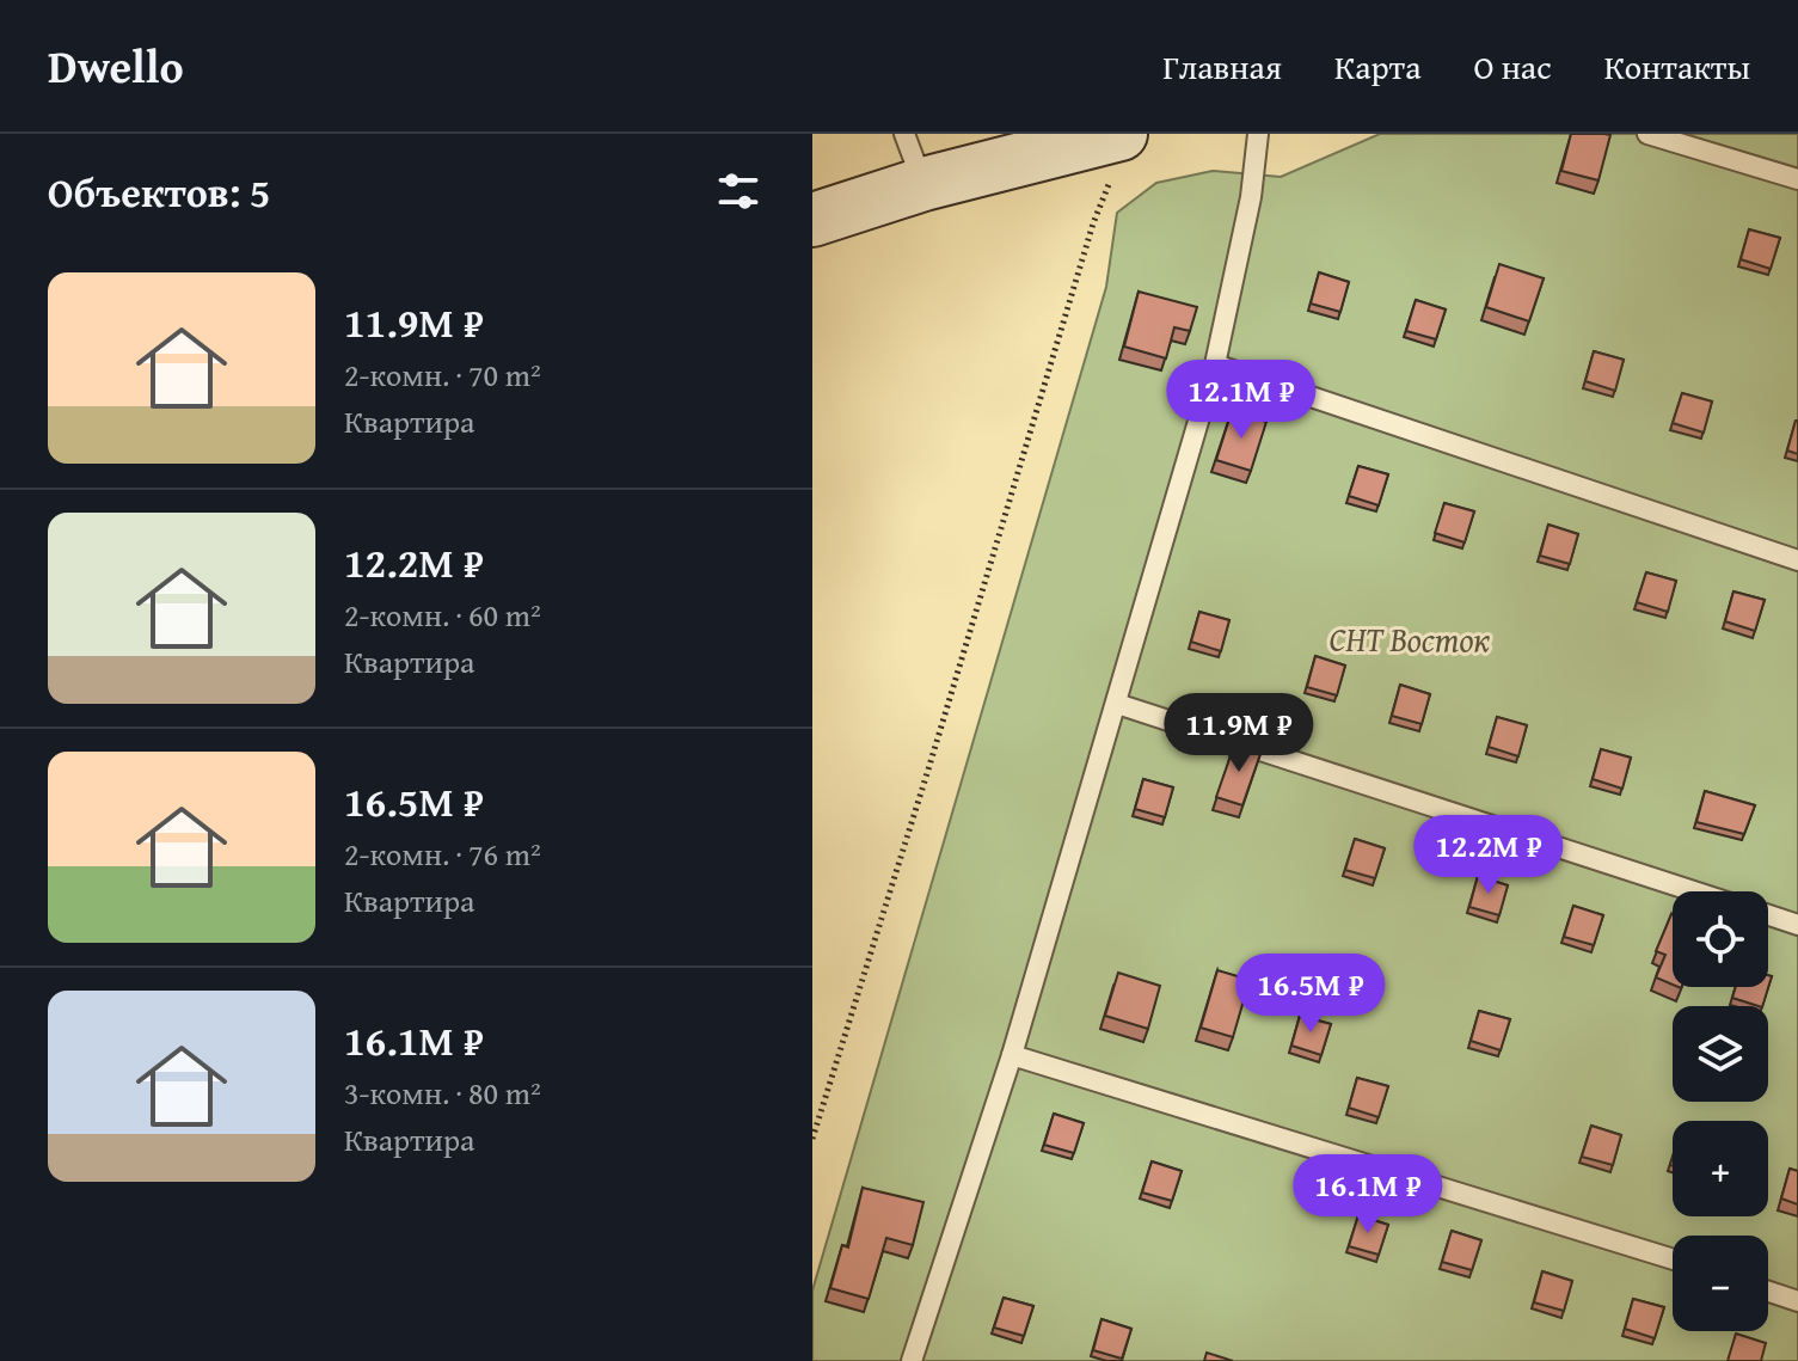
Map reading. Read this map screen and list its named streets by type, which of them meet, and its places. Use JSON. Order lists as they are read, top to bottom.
{
  "parks": ["СНТ Восток"],
  "page": {
    "header": "Dwello",
    "nav": [
      "Главная",
      "Карта",
      "О нас",
      "Контакты"
    ],
    "heading": "Объектов: 5",
    "list": [
      {
        "name": "11.9M ₽",
        "note": "2-комн. · 70 m² · Квартира"
      },
      {
        "name": "12.2M ₽",
        "note": "2-комн. · 60 m² · Квартира"
      },
      {
        "name": "16.5M ₽",
        "note": "2-комн. · 76 m² · Квартира"
      },
      {
        "name": "16.1M ₽",
        "note": "3-комн. · 80 m² · Квартира"
      }
    ],
    "price": [
      "12.1M ₽",
      "11.9M ₽",
      "12.2M ₽",
      "16.5M ₽",
      "16.1M ₽"
    ],
    "map_buttons": ["+", "−"]
  }
}
